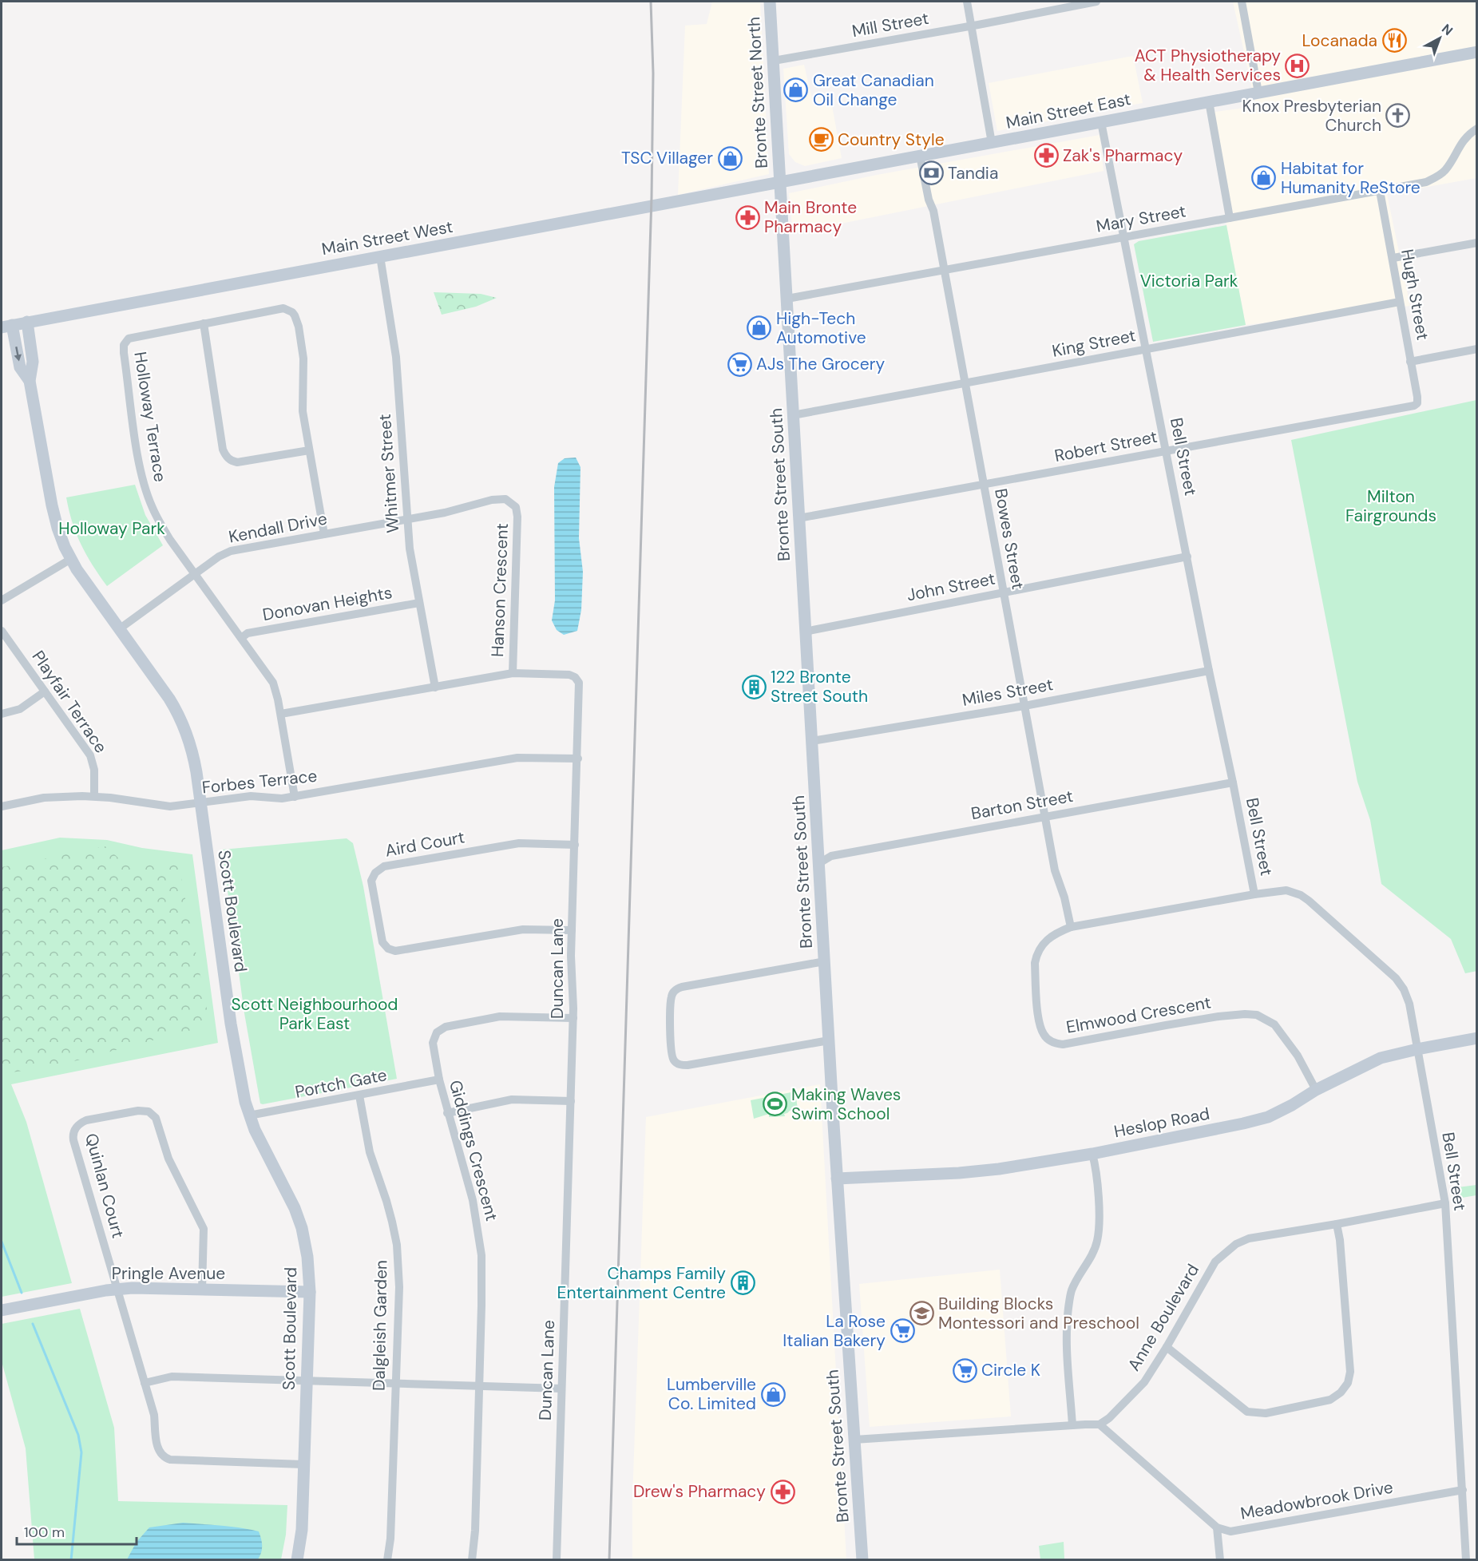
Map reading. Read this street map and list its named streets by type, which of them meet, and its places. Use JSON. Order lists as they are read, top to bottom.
{
  "streets": {
    "main road": [
      "Bronte Street North",
      "Main Street East",
      "Main Street West",
      "Bronte Street South",
      "Scott Boulevard",
      "Heslop Road",
      "Pringle Avenue"
    ],
    "street": [
      "Mill Street",
      "Mary Street",
      "Hugh Street",
      "King Street",
      "Holloway Terrace",
      "Robert Street",
      "Bell Street",
      "Whitmer Street",
      "Kendall Drive",
      "Bowes Street",
      "John Street",
      "Hanson Crescent",
      "Donovan Heights",
      "Miles Street",
      "Playfair Terrace",
      "Forbes Terrace",
      "Barton Street",
      "Aird Court",
      "Duncan Lane",
      "Elmwood Crescent",
      "Portch Gate",
      "Giddings Crescent",
      "Quinlan Court",
      "Anne Boulevard",
      "Dalgleish Garden",
      "Meadowbrook Drive"
    ]
  },
  "crossings": [
    ["Mill Street", "Bronte Street North"],
    ["Bronte Street North", "Main Street East"],
    ["Bronte Street North", "Main Street West"],
    ["Bronte Street North", "Bronte Street South"],
    ["Main Street East", "Main Street West"],
    ["Main Street East", "Bell Street"],
    ["Main Street East", "Bronte Street South"],
    ["Main Street East", "Bowes Street"],
    ["Mary Street", "Hugh Street"],
    ["Mary Street", "Bell Street"],
    ["Mary Street", "Bronte Street South"],
    ["Mary Street", "Bowes Street"],
    ["Main Street West", "Whitmer Street"],
    ["Main Street West", "Bronte Street South"],
    ["Main Street West", "Scott Boulevard"],
    ["Hugh Street", "King Street"],
    ["Hugh Street", "Robert Street"],
    ["King Street", "Bell Street"],
    ["King Street", "Bronte Street South"],
    ["King Street", "Bowes Street"],
    ["Holloway Terrace", "Kendall Drive"],
    ["Holloway Terrace", "Donovan Heights"],
    ["Holloway Terrace", "Forbes Terrace"],
    ["Holloway Terrace", "Duncan Lane"],
    ["Robert Street", "Bell Street"],
    ["Robert Street", "Bronte Street South"],
    ["Robert Street", "Bowes Street"],
    ["Bell Street", "John Street"],
    ["Bell Street", "Miles Street"],
    ["Bell Street", "Barton Street"],
    ["Bell Street", "Elmwood Crescent"],
    ["Bell Street", "Heslop Road"],
    ["Bell Street", "Anne Boulevard"],
    ["Bell Street", "Meadowbrook Drive"],
    ["Whitmer Street", "Kendall Drive"],
    ["Whitmer Street", "Hanson Crescent"],
    ["Whitmer Street", "Donovan Heights"],
    ["Whitmer Street", "Duncan Lane"],
    ["Bronte Street South", "John Street"],
    ["Bronte Street South", "Miles Street"],
    ["Bronte Street South", "Barton Street"],
    ["Bronte Street South", "Heslop Road"],
    ["Kendall Drive", "Hanson Crescent"],
    ["Kendall Drive", "Scott Boulevard"],
    ["Bowes Street", "John Street"],
    ["Bowes Street", "Miles Street"],
    ["Bowes Street", "Barton Street"],
    ["Bowes Street", "Elmwood Crescent"],
    ["Hanson Crescent", "Duncan Lane"],
    ["Playfair Terrace", "Forbes Terrace"],
    ["Forbes Terrace", "Scott Boulevard"],
    ["Forbes Terrace", "Duncan Lane"],
    ["Aird Court", "Duncan Lane"],
    ["Scott Boulevard", "Portch Gate"],
    ["Scott Boulevard", "Quinlan Court"],
    ["Scott Boulevard", "Pringle Avenue"],
    ["Duncan Lane", "Giddings Crescent"],
    ["Elmwood Crescent", "Heslop Road"],
    ["Portch Gate", "Giddings Crescent"],
    ["Portch Gate", "Dalgleish Garden"],
    ["Quinlan Court", "Pringle Avenue"]
  ],
  "parks": [
    "Victoria Park",
    "Milton Fairgrounds",
    "Holloway Park",
    "Scott Neighbourhood Park East"
  ],
  "places": {
    "restaurant": ["Locanada"],
    "hospital": ["ACT Physiotherapy & Health Services"],
    "shop": [
      "Great Canadian Oil Change",
      "TSC Villager",
      "Habitat for Humanity ReStore",
      "High-Tech Automotive",
      "Lumberville Co. Limited"
    ],
    "church": ["Knox Presbyterian Church"],
    "cafe": ["Country Style"],
    "pharmacy": ["Zak's Pharmacy", "Main Bronte Pharmacy", "Drew's Pharmacy"],
    "bank": ["Tandia"],
    "supermarket": ["AJs The Grocery", "La Rose Italian Bakery", "Circle K"],
    "building": ["122 Bronte Street South", "Champs Family Entertainment Centre"],
    "sports": ["Making Waves Swim School"],
    "school or university": ["Building Blocks Montessori and Preschool"]
  },
  "scale_bar": "100 m",
  "north": "top right"
}
